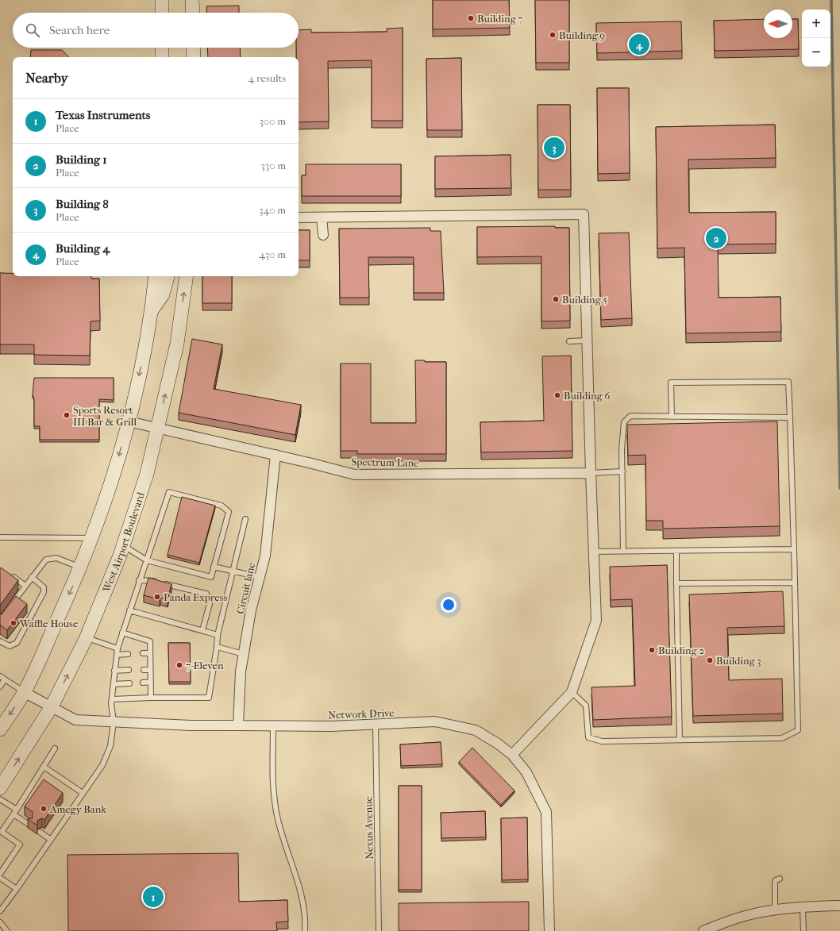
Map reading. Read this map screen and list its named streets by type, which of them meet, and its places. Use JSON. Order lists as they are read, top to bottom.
{
  "streets": {
    "main road": ["West Airport Boulevard"],
    "street": ["Spectrum Lane", "Circuit lane", "Network Drive"],
    "lane": ["Nexus Avenue"]
  },
  "crossings": [
    ["Spectrum Lane", "West Airport Boulevard"],
    ["Spectrum Lane", "Circuit lane"],
    ["West Airport Boulevard", "Network Drive"],
    ["Circuit lane", "Network Drive"],
    ["Network Drive", "Nexus Avenue"]
  ],
  "places": [
    "Building 7",
    "Building 9",
    "Building 5",
    "Building 6",
    "Sports Resort III Bar & Grill",
    "Panda Express",
    "Waffle House",
    "Building 2",
    "Building 3",
    "7-Eleven",
    "Amegy Bank"
  ],
  "north": "left",
  "page": {
    "map_buttons": ["+", "−"],
    "search": "Search here",
    "pins": [
      "4",
      "3",
      "2",
      "1"
    ],
    "heading": ["Nearby", "4 results"],
    "list": [
      {
        "mark": "1",
        "name": "Texas Instruments",
        "note": "Place",
        "value": "300 m"
      },
      {
        "mark": "2",
        "name": "Building 1",
        "note": "Place",
        "value": "330 m"
      },
      {
        "mark": "3",
        "name": "Building 8",
        "note": "Place",
        "value": "340 m"
      },
      {
        "mark": "4",
        "name": "Building 4",
        "note": "Place",
        "value": "430 m"
      }
    ]
  }
}
